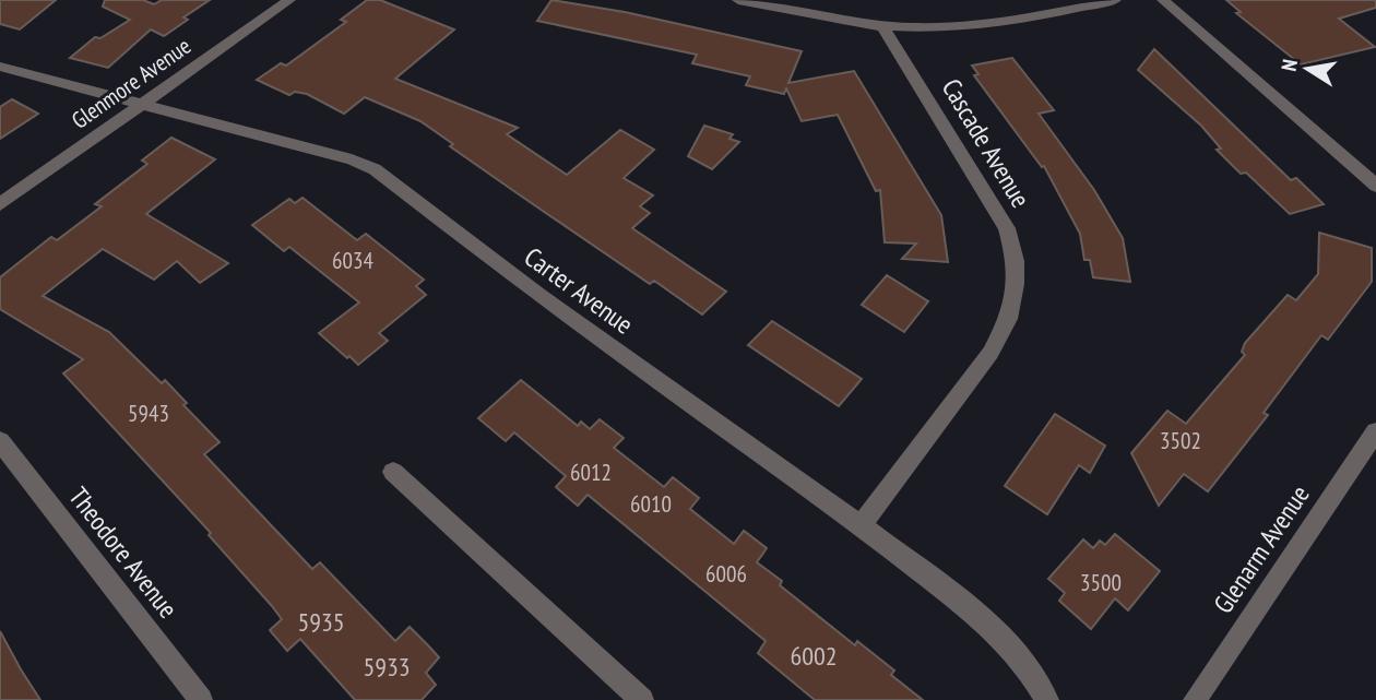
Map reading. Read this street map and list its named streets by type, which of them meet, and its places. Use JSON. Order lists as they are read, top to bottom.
{
  "streets": {
    "street": [
      "Glenmore Avenue",
      "Cascade Avenue",
      "Carter Avenue",
      "Glenarm Avenue",
      "Theodore Avenue"
    ]
  },
  "crossings": [
    ["Glenmore Avenue", "Carter Avenue"],
    ["Cascade Avenue", "Carter Avenue"]
  ],
  "house_numbers": [
    "6034",
    "5943",
    "3502",
    "6012",
    "6010",
    "6006",
    "3500",
    "5935",
    "6002",
    "5933"
  ],
  "north": "left"
}
